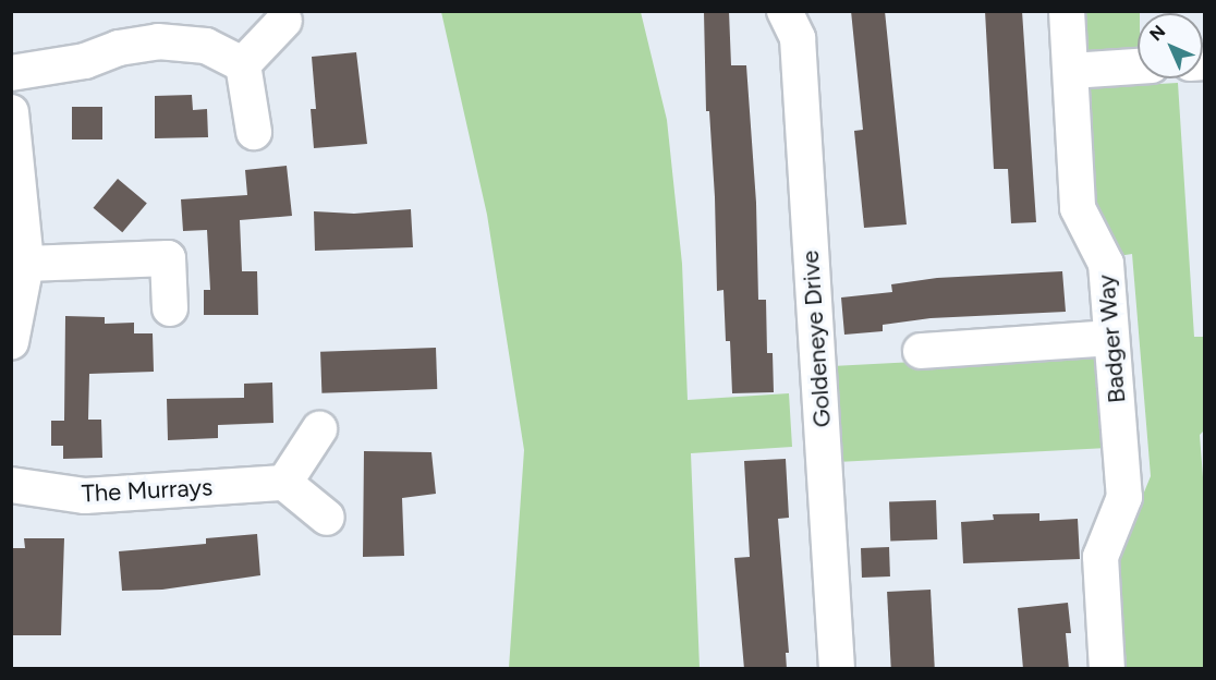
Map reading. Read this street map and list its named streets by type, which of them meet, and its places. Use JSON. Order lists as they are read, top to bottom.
{
  "streets": {
    "street": ["Goldeneye Drive", "Badger Way", "The Murrays"]
  },
  "north": "top left"
}
